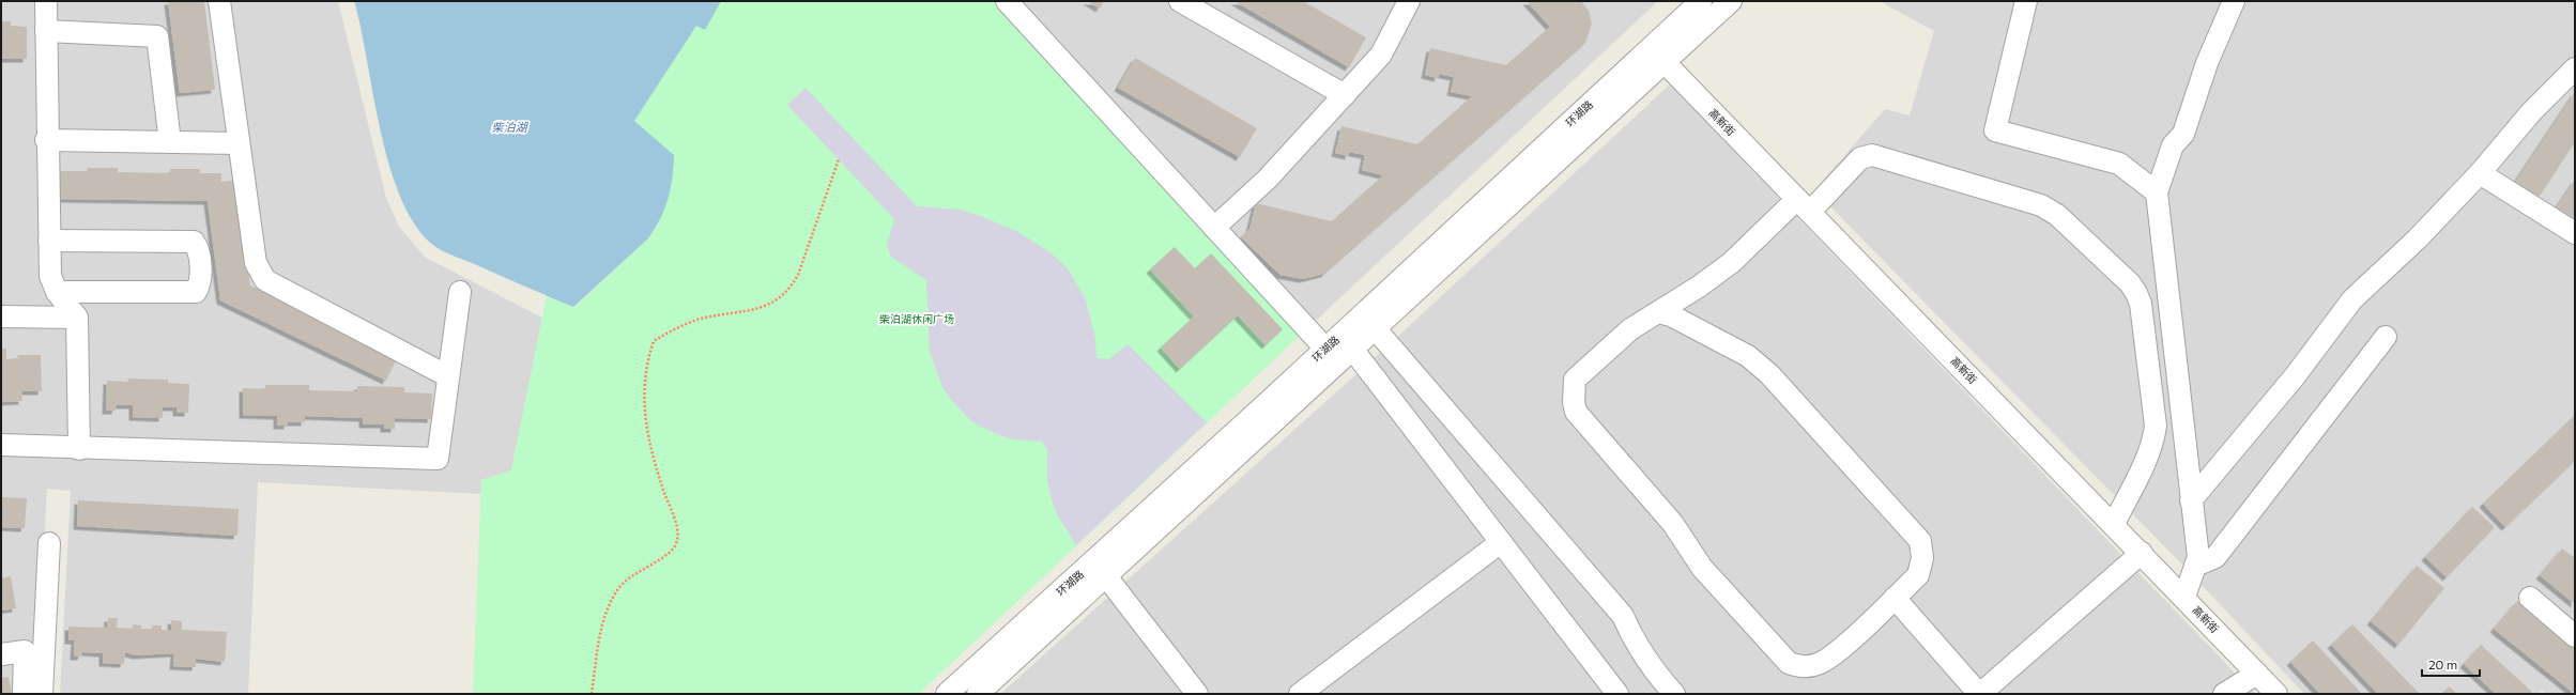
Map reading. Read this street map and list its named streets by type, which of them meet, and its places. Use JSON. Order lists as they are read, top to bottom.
{
  "streets": {
    "street": ["环湖路", "高新街"]
  },
  "crossings": [
    ["环湖路", "高新街"]
  ],
  "water": ["柴泊湖"],
  "parks": ["柴泊湖休闲广场"],
  "scale_bar": "20 m"
}
